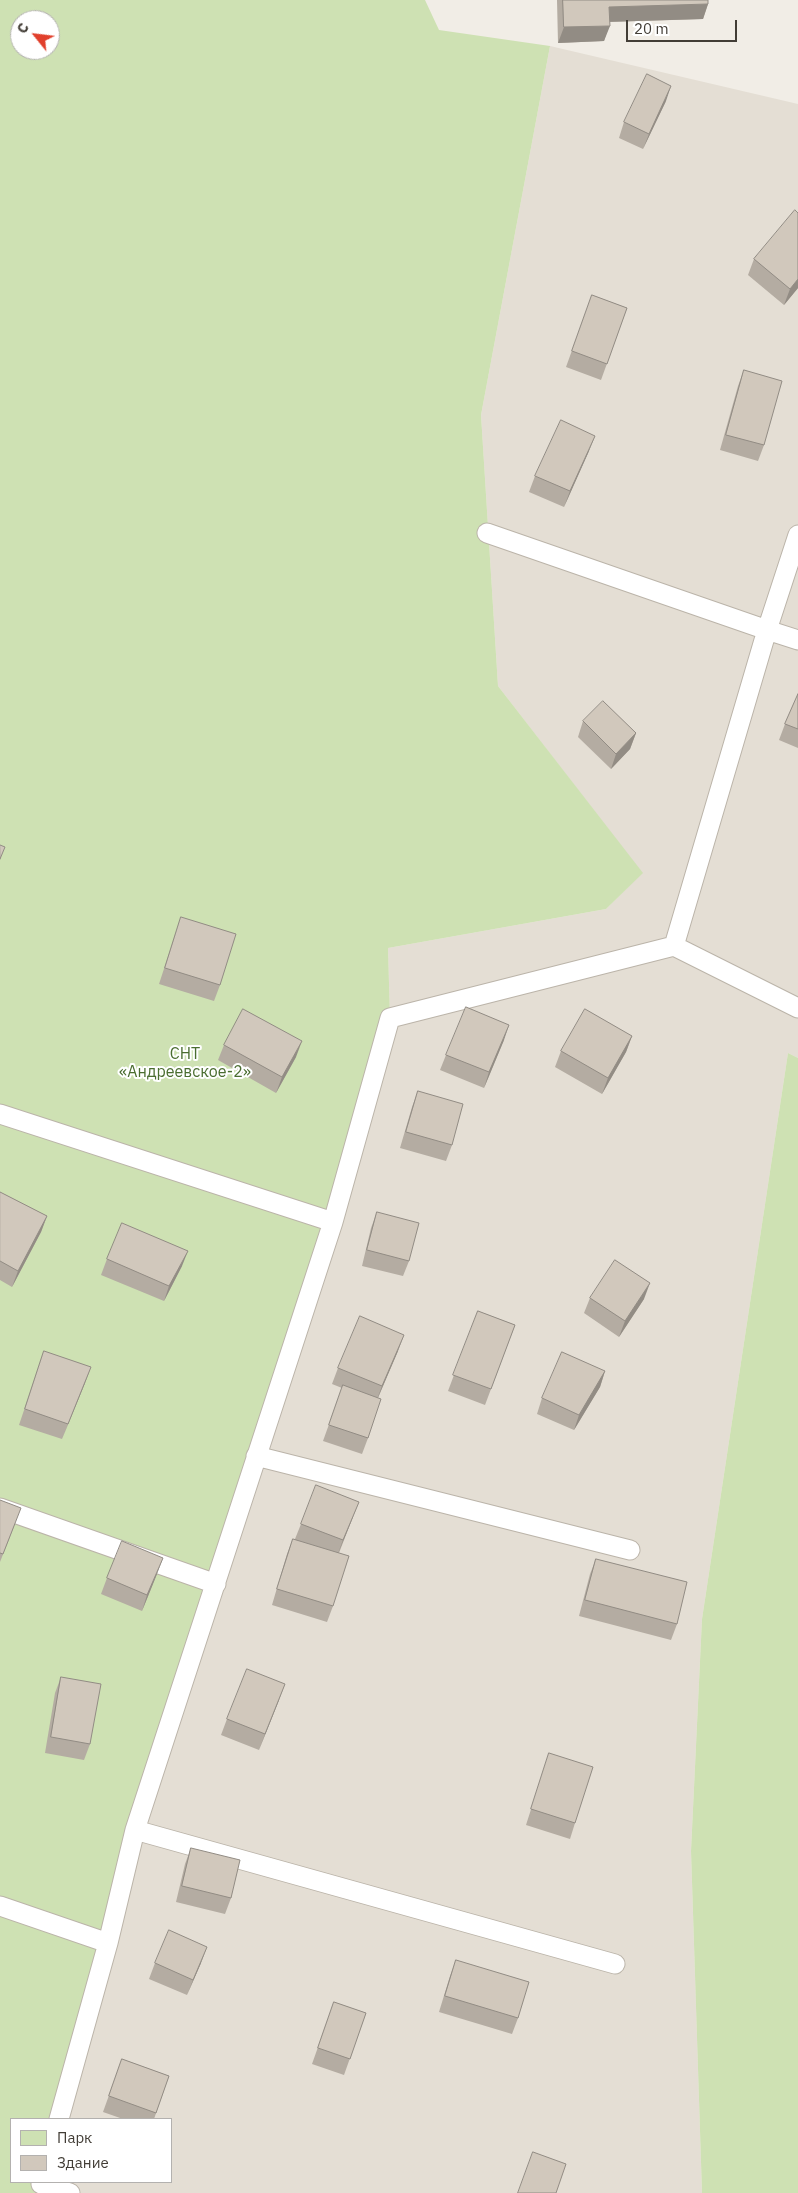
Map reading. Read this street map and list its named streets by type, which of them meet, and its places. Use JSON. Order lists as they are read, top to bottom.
{
  "parks": ["СНТ «Андреевское-2»"],
  "legend": ["Парк", "Здание"],
  "scale_bar": "20 m",
  "north": "top left"
}
